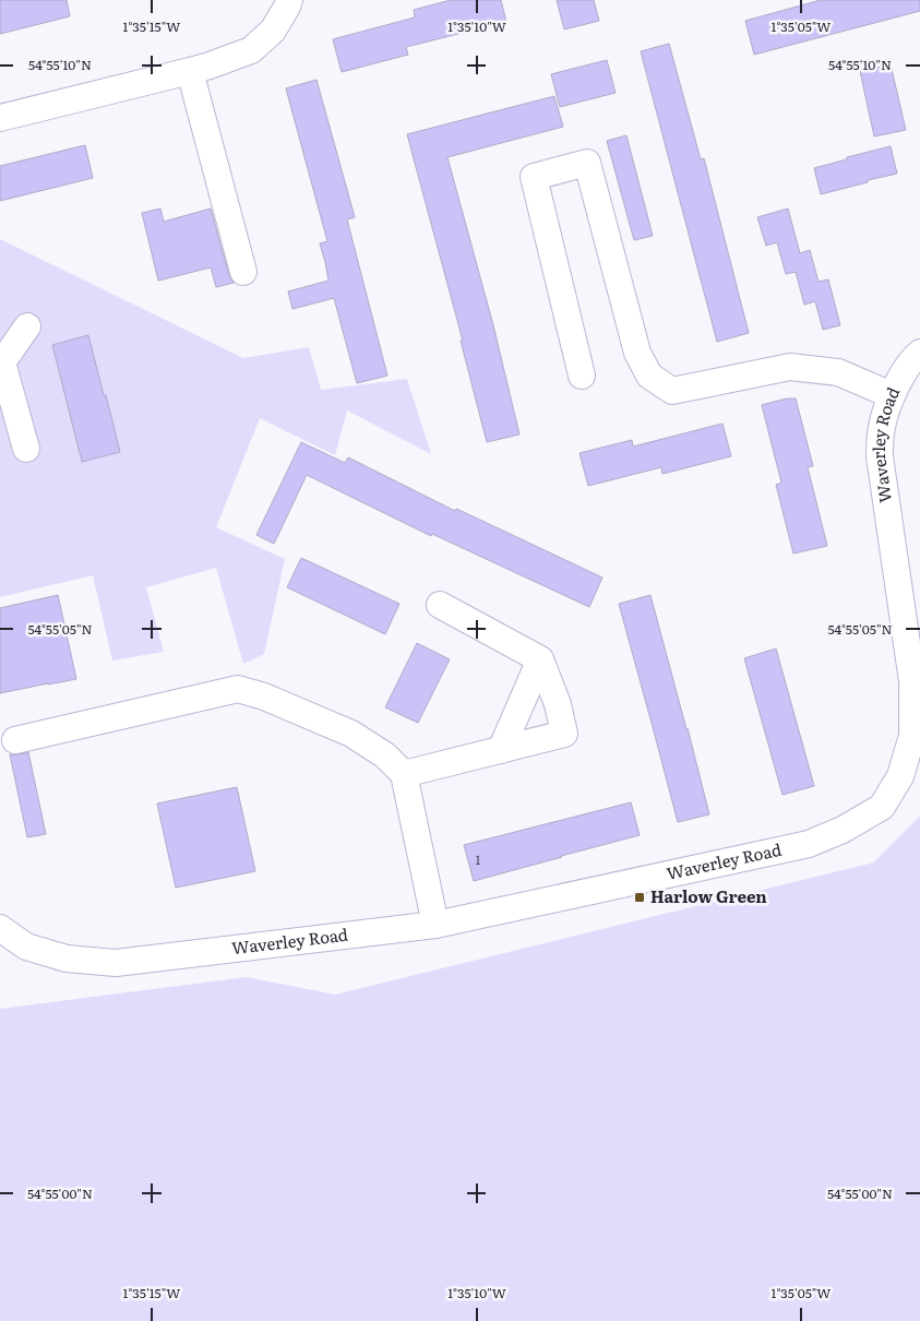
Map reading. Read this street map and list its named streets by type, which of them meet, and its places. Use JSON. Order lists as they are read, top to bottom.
{
  "streets": {
    "street": ["Waverley Road"]
  },
  "places": {
    "transit": ["Harlow Green"]
  },
  "house_numbers": ["1"],
  "coordinates": [
    "1°35'15\"W",
    "1°35'10\"W",
    "1°35'05\"W",
    "54°55'10\"N",
    "54°55'05\"N",
    "54°55'00\"N"
  ]
}
